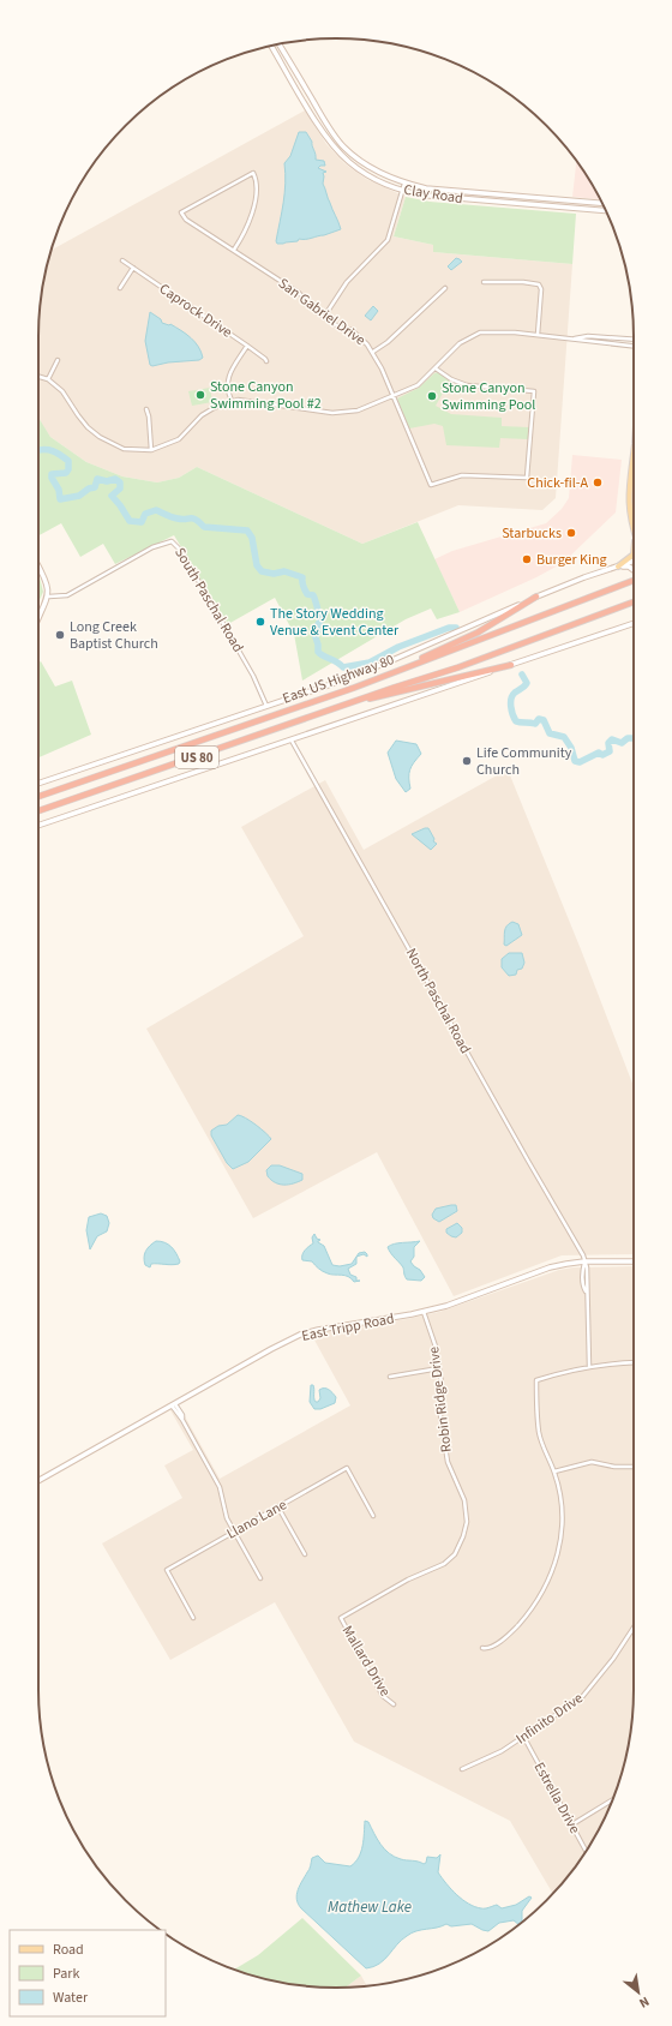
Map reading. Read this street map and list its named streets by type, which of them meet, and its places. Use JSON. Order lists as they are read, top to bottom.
{
  "streets": {
    "highway": ["US 80"],
    "main road": ["Clay Road", "East US Highway 80", "East Tripp Road"],
    "street": [
      "Caprock Drive",
      "San Gabriel Drive",
      "South Paschal Road",
      "North Paschal Road",
      "Robin Ridge Drive",
      "Llano Lane",
      "Mallard Drive",
      "Infinito Drive",
      "Estrella Drive"
    ]
  },
  "crossings": [
    ["South Paschal Road", "East US Highway 80"],
    ["North Paschal Road", "East Tripp Road"],
    ["East Tripp Road", "Robin Ridge Drive"],
    ["Robin Ridge Drive", "Mallard Drive"],
    ["Infinito Drive", "Estrella Drive"]
  ],
  "water": ["Mathew Lake"],
  "places": [
    "Stone Canyon Swimming Pool #2",
    "Stone Canyon Swimming Pool",
    "Chick-fil-A",
    "Starbucks",
    "Burger King",
    "The Story Wedding Venue & Event Center",
    "Long Creek Baptist Church",
    "Life Community Church"
  ],
  "legend": ["Road", "Park", "Water"],
  "north": "bottom right"
}
